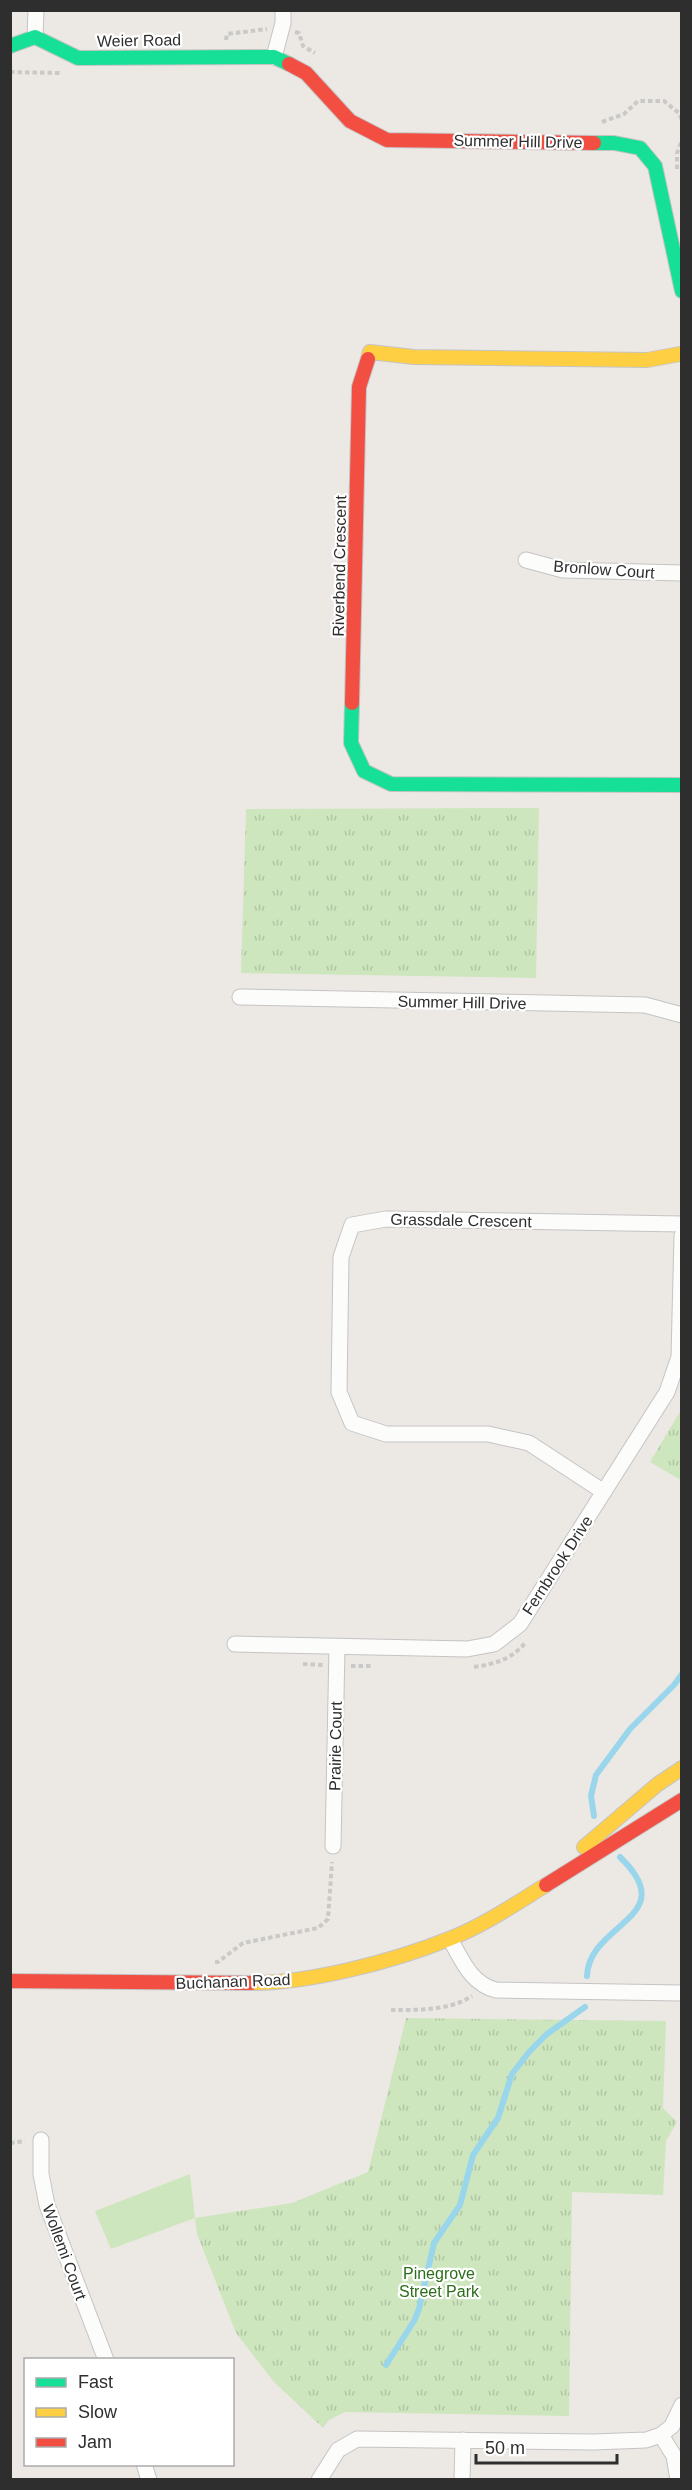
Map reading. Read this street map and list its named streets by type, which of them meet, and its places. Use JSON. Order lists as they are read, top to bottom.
{
  "streets": {
    "street": [
      "Weier Road",
      "Summer Hill Drive",
      "Riverbend Crescent",
      "Bronlow Court",
      "Grassdale Crescent",
      "Fernbrook Drive",
      "Prairie Court",
      "Buchanan Road",
      "Wollemi Court"
    ]
  },
  "crossings": [
    ["Weier Road", "Summer Hill Drive"],
    ["Grassdale Crescent", "Fernbrook Drive"],
    ["Fernbrook Drive", "Prairie Court"]
  ],
  "parks": ["Pinegrove Street Park"],
  "legend": ["Fast", "Slow", "Jam"],
  "scale_bar": "50 m"
}
